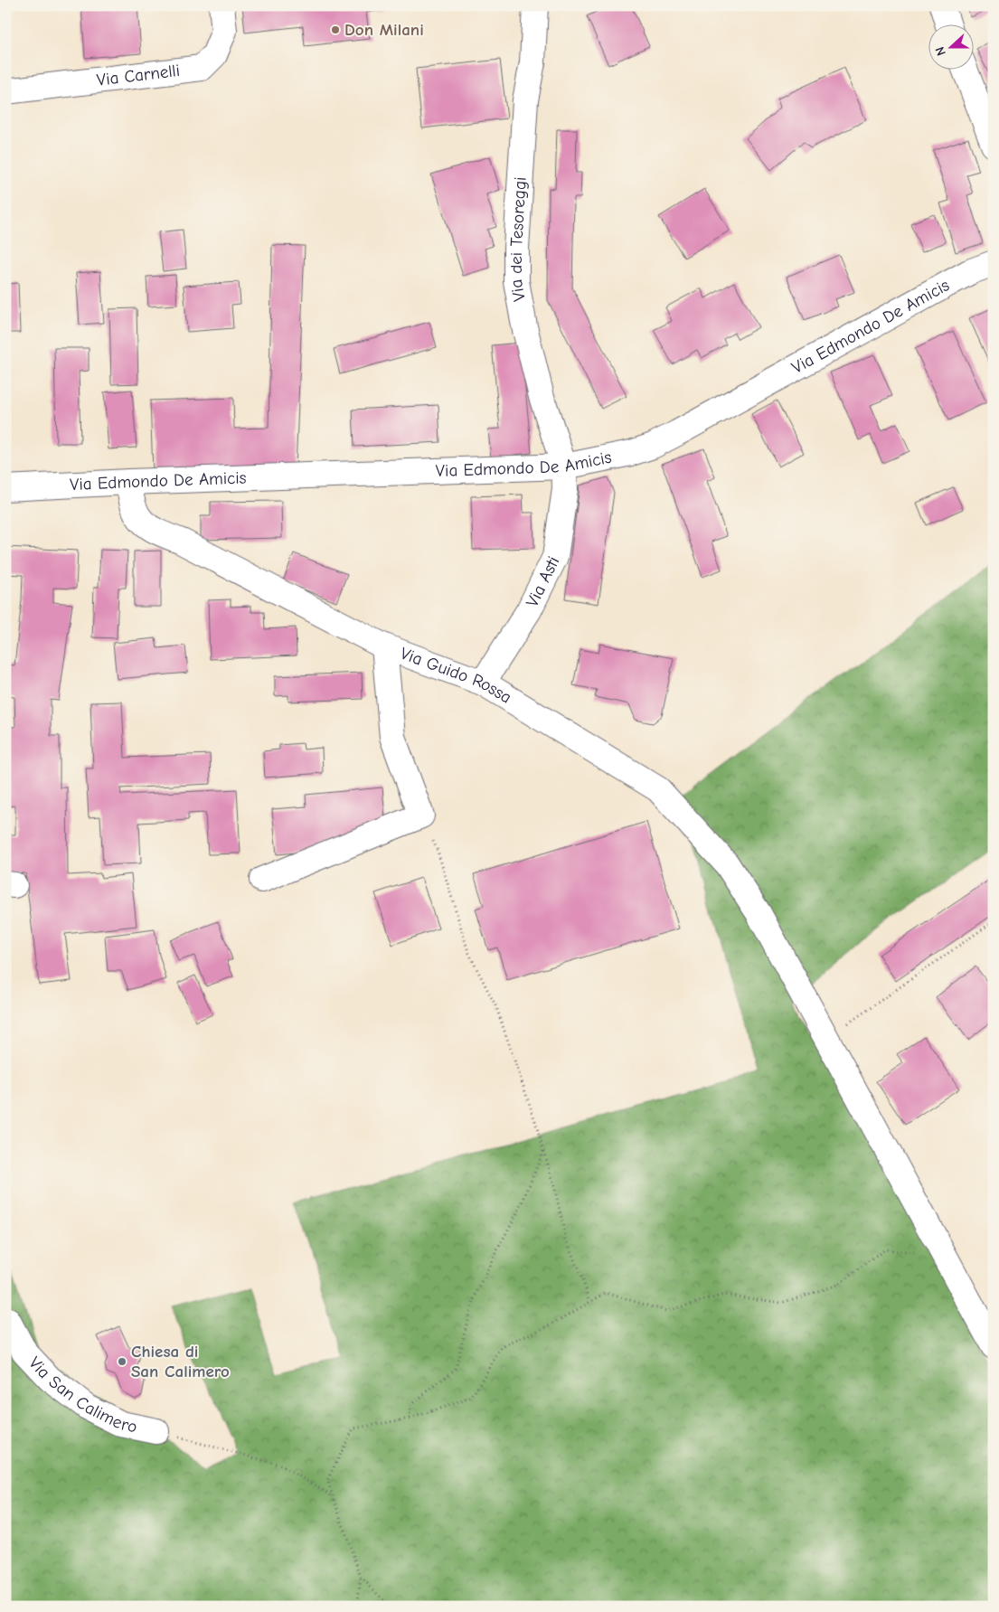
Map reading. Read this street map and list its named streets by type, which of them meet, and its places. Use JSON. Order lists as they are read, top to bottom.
{
  "streets": {
    "street": [
      "Via Carnelli",
      "Via dei Tesoreggi",
      "Via Edmondo De Amicis",
      "Via Asti",
      "Via Guido Rossa",
      "Via San Calimero"
    ]
  },
  "crossings": [
    ["Via dei Tesoreggi", "Via Edmondo De Amicis"],
    ["Via dei Tesoreggi", "Via Asti"],
    ["Via Edmondo De Amicis", "Via Asti"],
    ["Via Edmondo De Amicis", "Via Guido Rossa"],
    ["Via Asti", "Via Guido Rossa"]
  ],
  "places": ["Don Milani", "Chiesa di San Calimero"],
  "north": "left"
}
